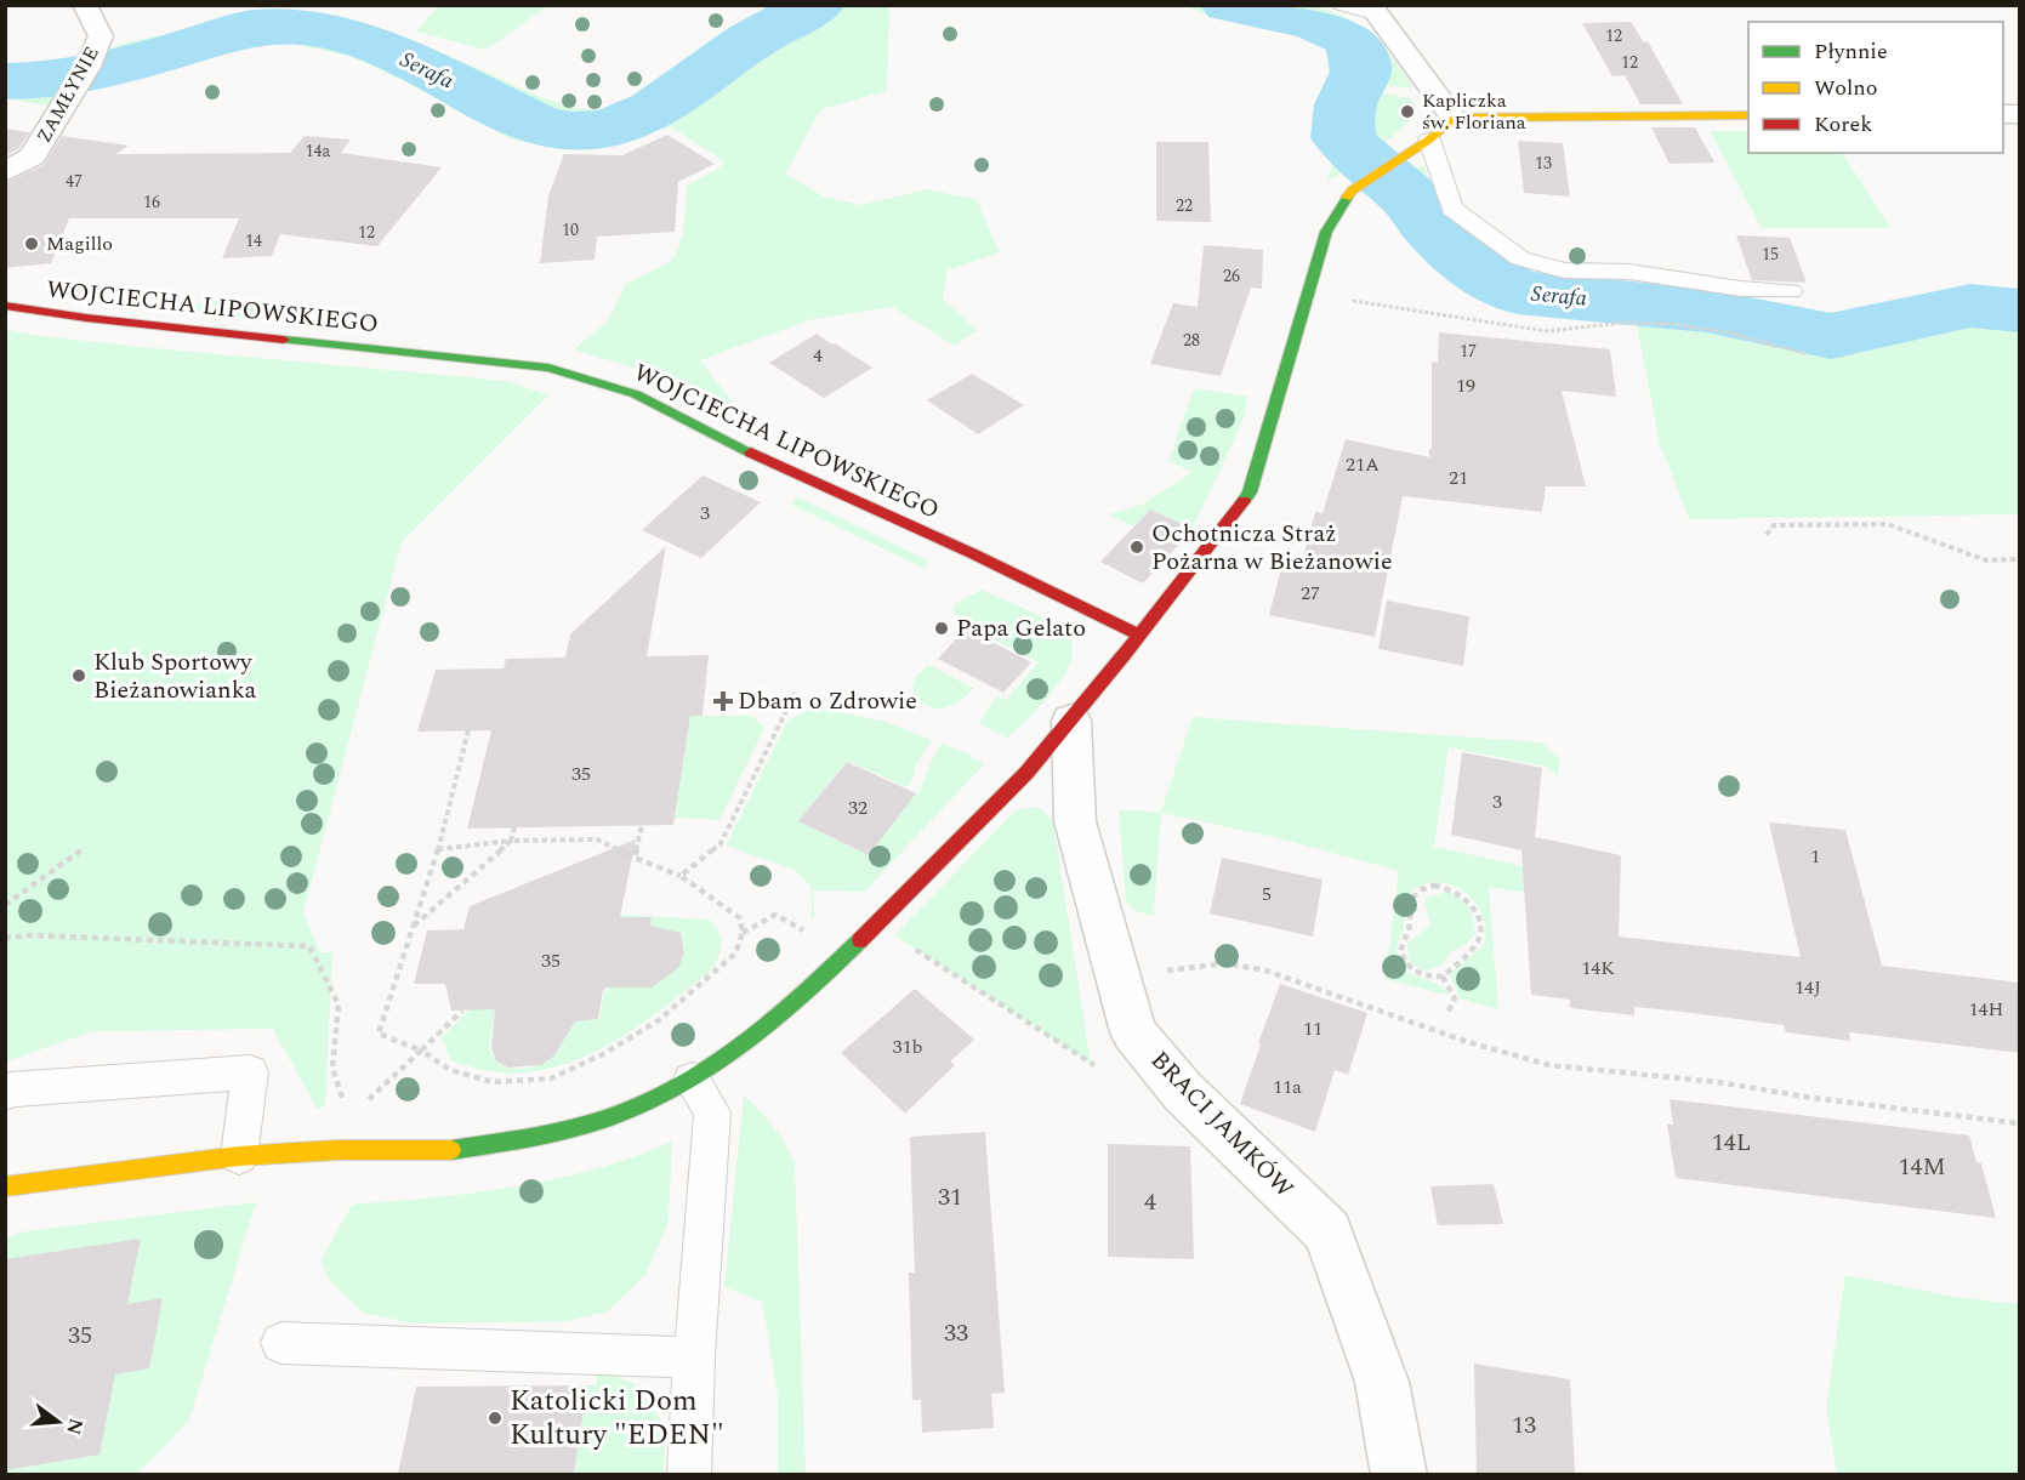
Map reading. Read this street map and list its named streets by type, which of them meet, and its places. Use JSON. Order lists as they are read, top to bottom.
{
  "streets": {
    "street": ["ZAMŁYNIE", "WOJCIECHA LIPOWSKIEGO", "BRACI JAMKÓW"]
  },
  "water": ["Serafa"],
  "places": {
    "other": [
      "Kapliczka św. Floriana",
      "Magillo",
      "Ochotnicza Straż Pożarna w Bieżanowie",
      "Papa Gelato",
      "Klub Sportowy Bieżanowianka",
      "Katolicki Dom Kultury \"EDEN\""
    ],
    "health": ["Dbam o Zdrowie"]
  },
  "house_numbers": [
    "12",
    "12",
    "14a",
    "13",
    "47",
    "16",
    "22",
    "10",
    "12",
    "14",
    "15",
    "26",
    "28",
    "17",
    "4",
    "19",
    "21A",
    "21",
    "3",
    "27",
    "35",
    "3",
    "32",
    "1",
    "5",
    "35",
    "14K",
    "14J",
    "14H",
    "11",
    "31b",
    "11a",
    "14L",
    "14M",
    "31",
    "4",
    "33",
    "35",
    "13"
  ],
  "legend": ["Płynnie", "Wolno", "Korek"],
  "north": "right"
}
